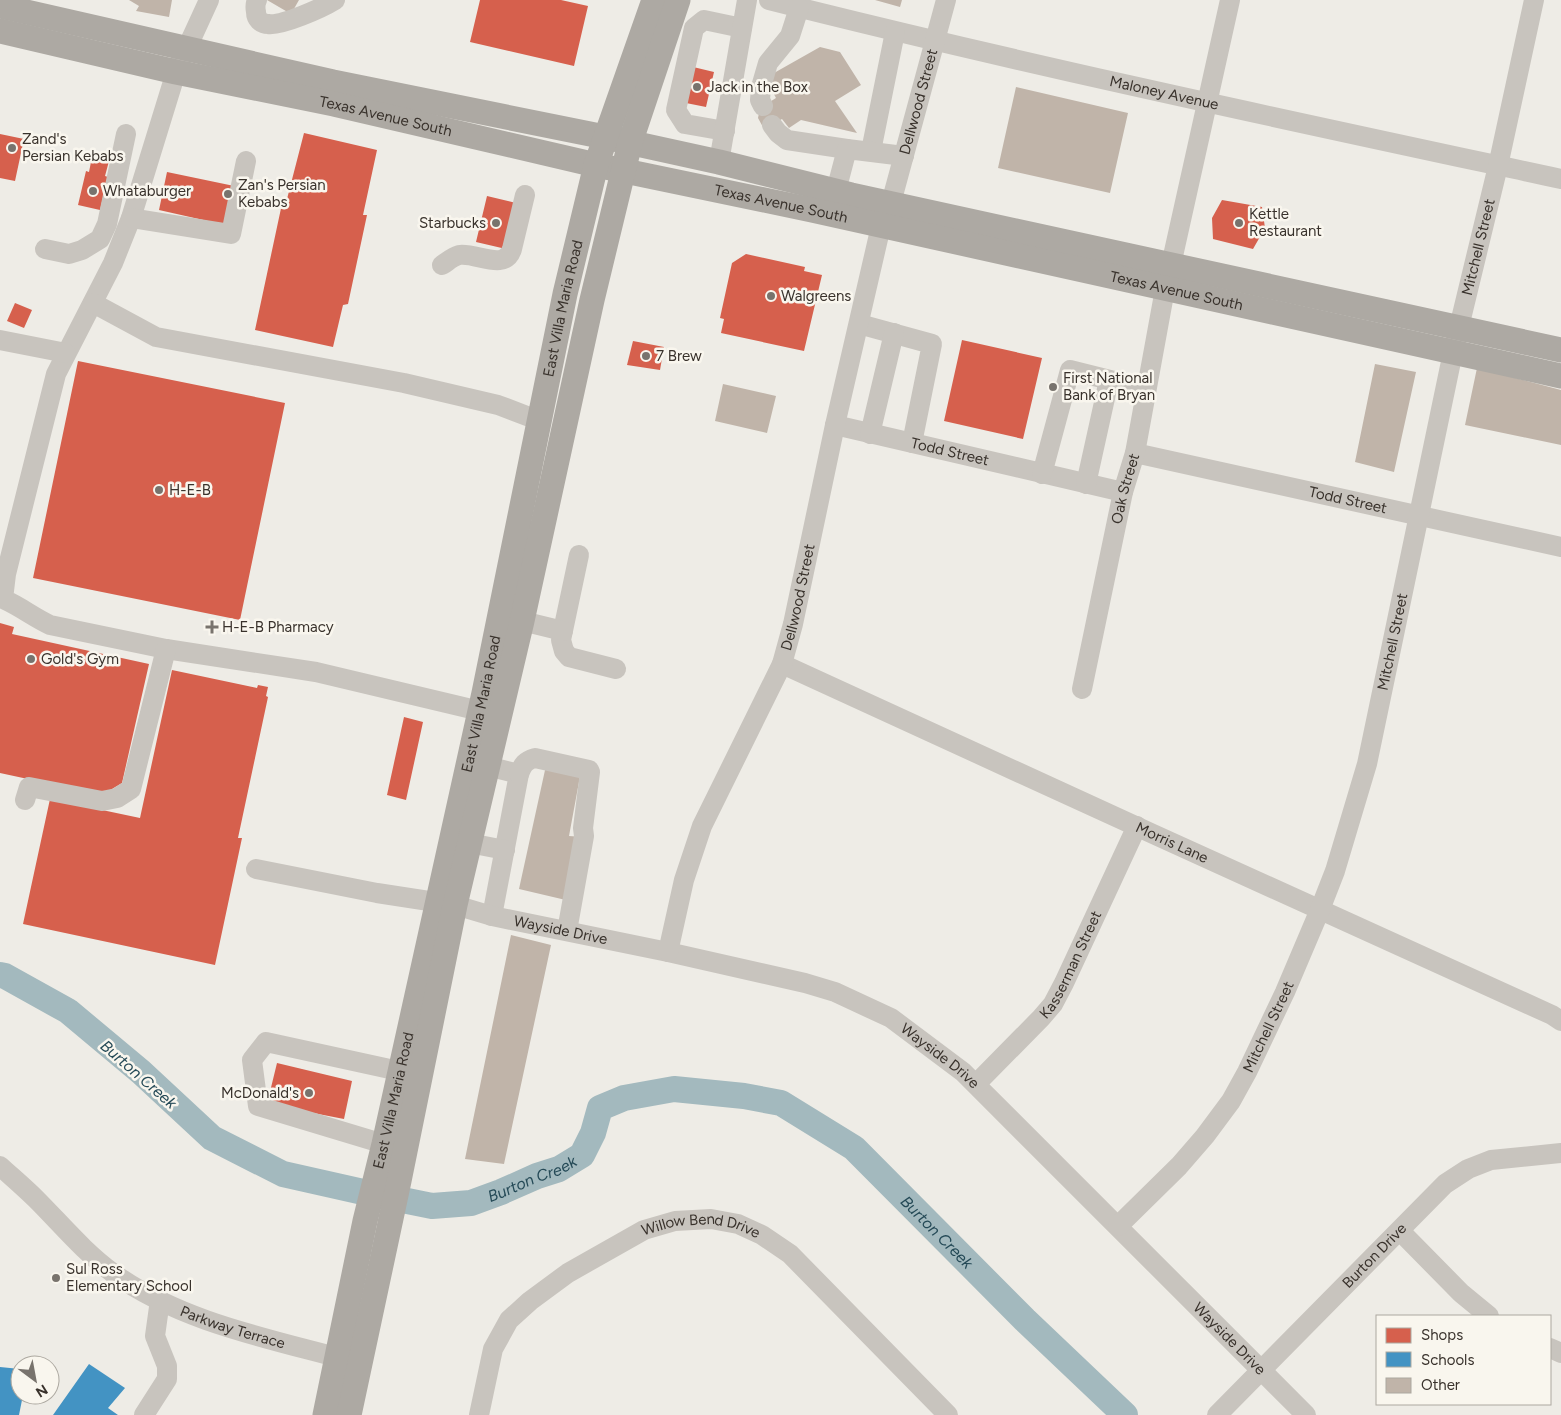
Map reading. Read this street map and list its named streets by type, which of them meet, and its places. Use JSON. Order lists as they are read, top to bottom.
{
  "streets": {
    "main road": ["Texas Avenue South", "East Villa Maria Road"],
    "street": [
      "Maloney Avenue",
      "Dellwood Street",
      "Mitchell Street",
      "Todd Street",
      "Oak Street",
      "Morris Lane",
      "Wayside Drive",
      "Kasserman Street",
      "Willow Bend Drive",
      "Burton Drive",
      "Parkway Terrace"
    ]
  },
  "crossings": [
    ["Maloney Avenue", "Dellwood Street"],
    ["Maloney Avenue", "Mitchell Street"],
    ["Maloney Avenue", "Oak Street"],
    ["Dellwood Street", "Texas Avenue South"],
    ["Dellwood Street", "Todd Street"],
    ["Dellwood Street", "Morris Lane"],
    ["Dellwood Street", "Wayside Drive"],
    ["Texas Avenue South", "Mitchell Street"],
    ["Texas Avenue South", "East Villa Maria Road"],
    ["Texas Avenue South", "Oak Street"],
    ["Mitchell Street", "Todd Street"],
    ["Mitchell Street", "Morris Lane"],
    ["Mitchell Street", "Wayside Drive"],
    ["East Villa Maria Road", "Wayside Drive"],
    ["East Villa Maria Road", "Parkway Terrace"],
    ["Todd Street", "Oak Street"],
    ["Morris Lane", "Kasserman Street"],
    ["Wayside Drive", "Kasserman Street"],
    ["Wayside Drive", "Burton Drive"]
  ],
  "water": ["Burton Creek"],
  "places": {
    "other": [
      "Jack in the Box",
      "Zand's Persian Kebabs",
      "Whataburger",
      "Zan's Persian Kebabs",
      "Starbucks",
      "Kettle Restaurant",
      "Walgreens",
      "7 Brew",
      "First National Bank of Bryan",
      "H-E-B",
      "Gold's Gym",
      "McDonald's",
      "Sul Ross Elementary School"
    ],
    "health": ["H-E-B Pharmacy"]
  },
  "legend": ["Shops", "Schools", "Other"],
  "north": "bottom right"
}
